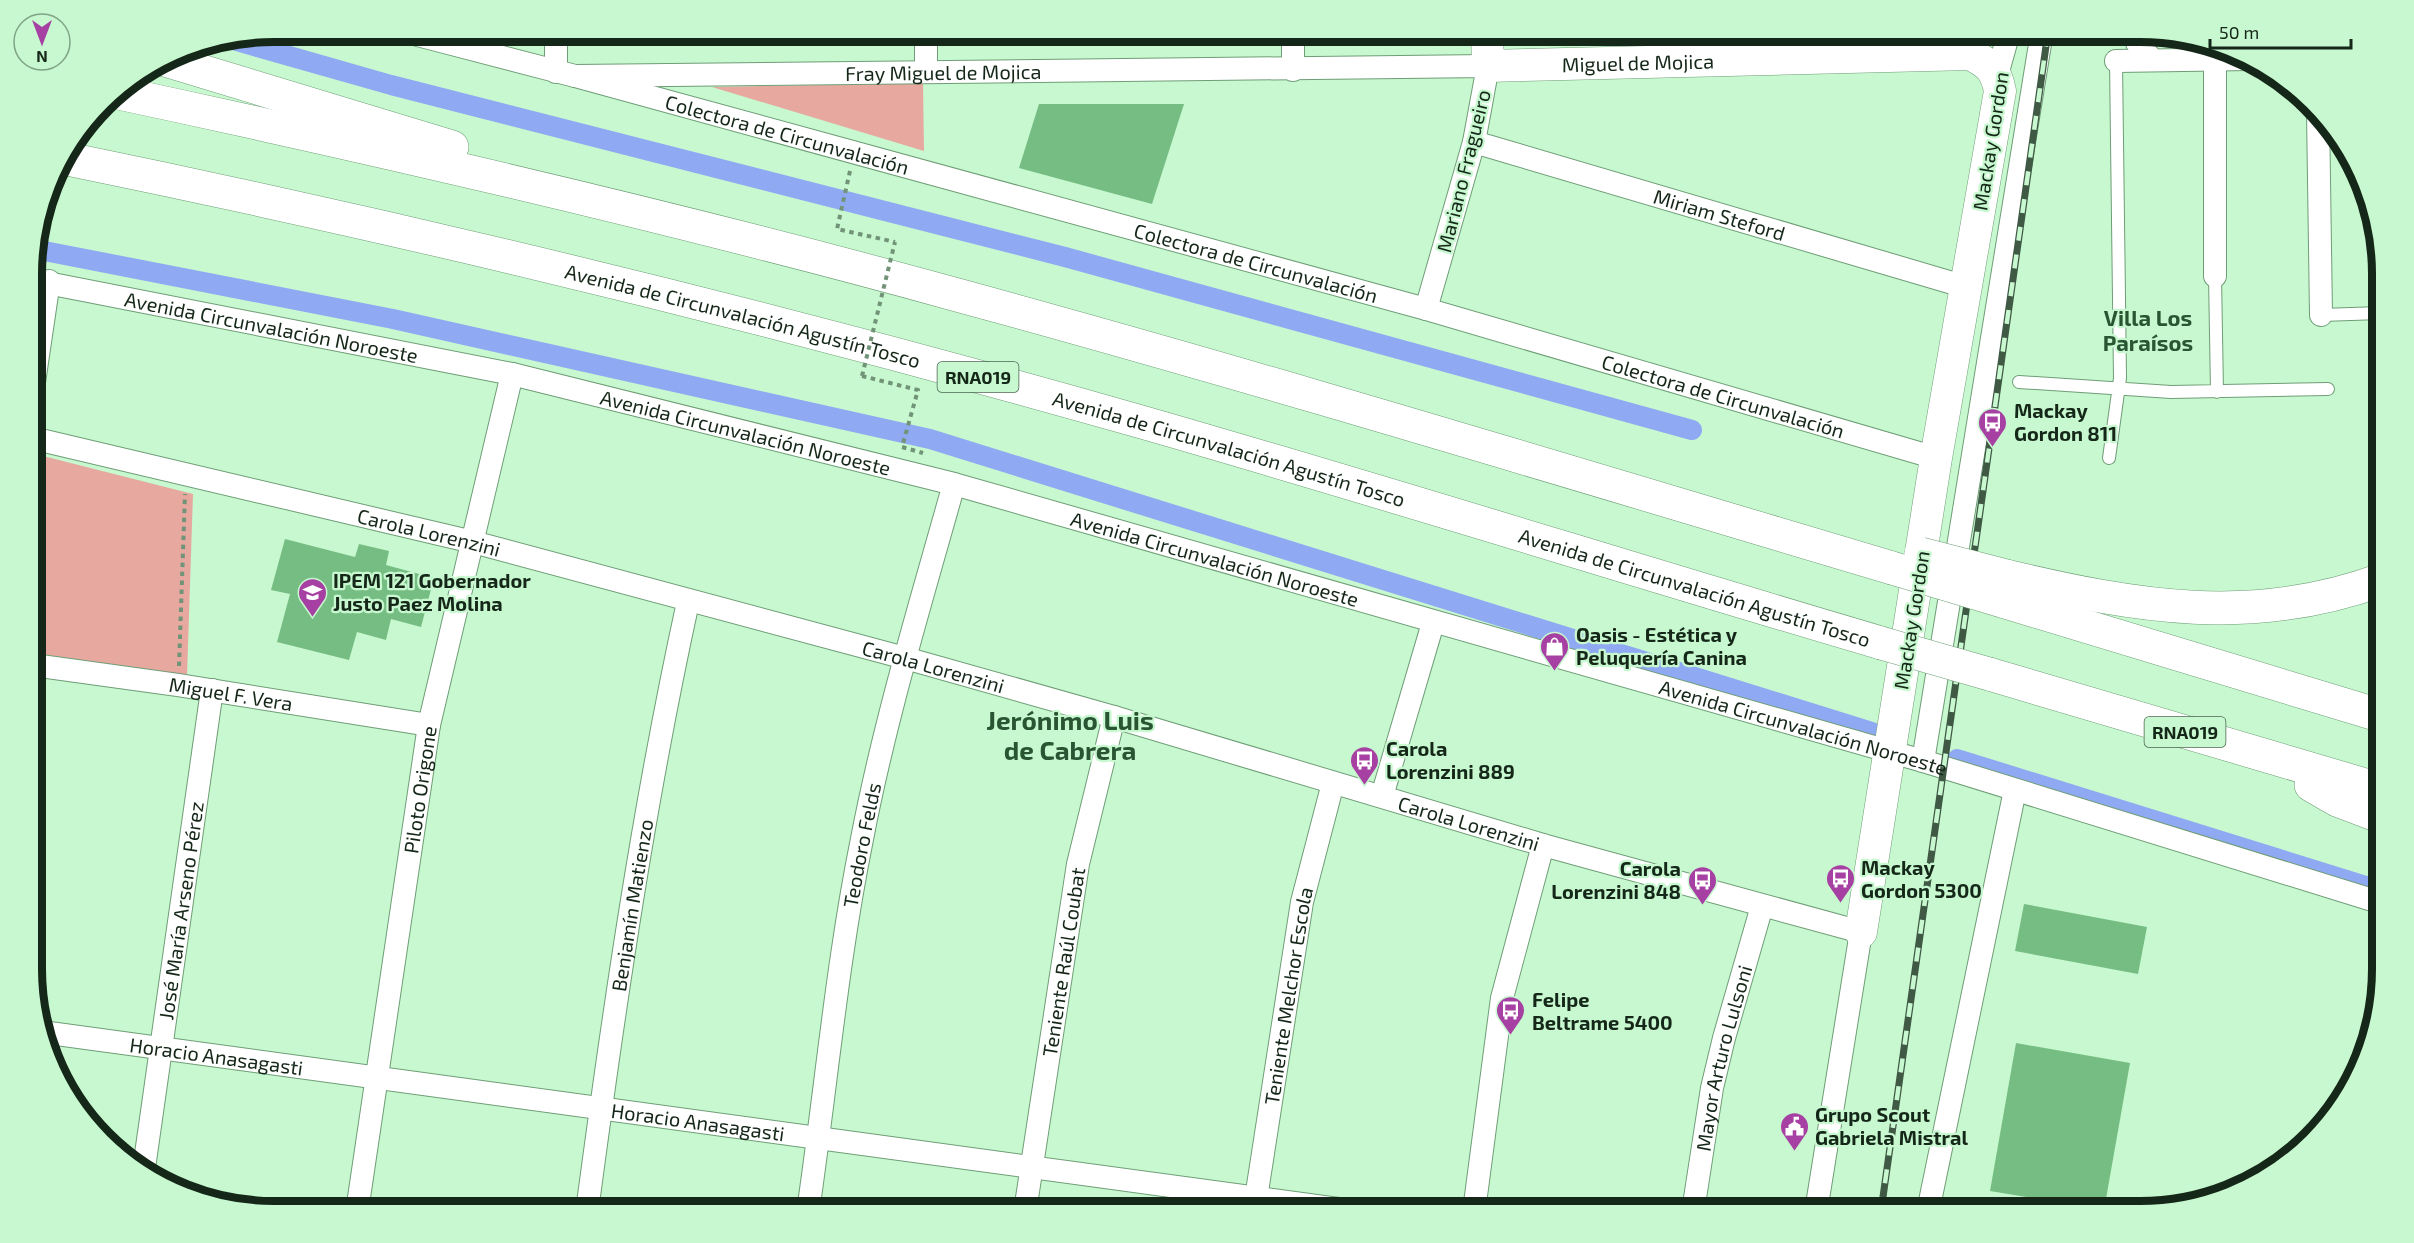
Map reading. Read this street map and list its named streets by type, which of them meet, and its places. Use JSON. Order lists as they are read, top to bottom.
{
  "streets": {
    "highway": ["Avenida de Circunvalación Agustín Tosco", "RNA019"],
    "main road": ["Miguel de Mojica", "Mackay Gordon", "Mariano Fragueiro"],
    "street": [
      "Fray Miguel de Mojica",
      "Colectora de Circunvalación",
      "Miriam Steford",
      "Avenida Circunvalación Noroeste",
      "Carola Lorenzini",
      "Miguel F. Vera",
      "Piloto Origone",
      "Teodoro Felds",
      "Benjamín Matienzo",
      "José María Arseno Pérez",
      "Teniente Raúl Coubat",
      "Teniente Melchor Escola",
      "Horacio Anasagasti",
      "Mayor Arturo Lulsoni"
    ]
  },
  "crossings": [
    ["Miguel de Mojica", "Fray Miguel de Mojica"],
    ["Miguel de Mojica", "Mackay Gordon"],
    ["Miguel de Mojica", "Mariano Fragueiro"],
    ["Fray Miguel de Mojica", "Colectora de Circunvalación"],
    ["Fray Miguel de Mojica", "Mariano Fragueiro"],
    ["Colectora de Circunvalación", "Mackay Gordon"],
    ["Colectora de Circunvalación", "Mariano Fragueiro"],
    ["Mackay Gordon", "Miriam Steford"],
    ["Mackay Gordon", "Avenida Circunvalación Noroeste"],
    ["Mackay Gordon", "Carola Lorenzini"],
    ["Mariano Fragueiro", "Miriam Steford"],
    ["Avenida Circunvalación Noroeste", "Piloto Origone"],
    ["Avenida Circunvalación Noroeste", "Teodoro Felds"],
    ["Carola Lorenzini", "Piloto Origone"],
    ["Carola Lorenzini", "Teodoro Felds"],
    ["Carola Lorenzini", "Benjamín Matienzo"],
    ["Carola Lorenzini", "Teniente Raúl Coubat"],
    ["Carola Lorenzini", "Teniente Melchor Escola"],
    ["Carola Lorenzini", "Mayor Arturo Lulsoni"],
    ["Miguel F. Vera", "Piloto Origone"],
    ["Miguel F. Vera", "José María Arseno Pérez"],
    ["Piloto Origone", "Horacio Anasagasti"],
    ["Teodoro Felds", "Horacio Anasagasti"],
    ["Benjamín Matienzo", "Horacio Anasagasti"],
    ["José María Arseno Pérez", "Horacio Anasagasti"],
    ["Teniente Raúl Coubat", "Horacio Anasagasti"]
  ],
  "districts": ["Villa Los Paraísos", "Jerónimo Luis de Cabrera"],
  "places": {
    "bus stop": [
      "Mackay Gordon 811",
      "Carola Lorenzini 889",
      "Mackay Gordon 5300",
      "Carola Lorenzini 848",
      "Felipe Beltrame 5400"
    ],
    "school or university": ["IPEM 121 Gobernador Justo Paez Molina"],
    "shop": ["Oasis - Estética y Peluquería Canina"],
    "public building": ["Grupo Scout Gabriela Mistral"]
  },
  "scale_bar": "50 m",
  "north": "bottom"
}
